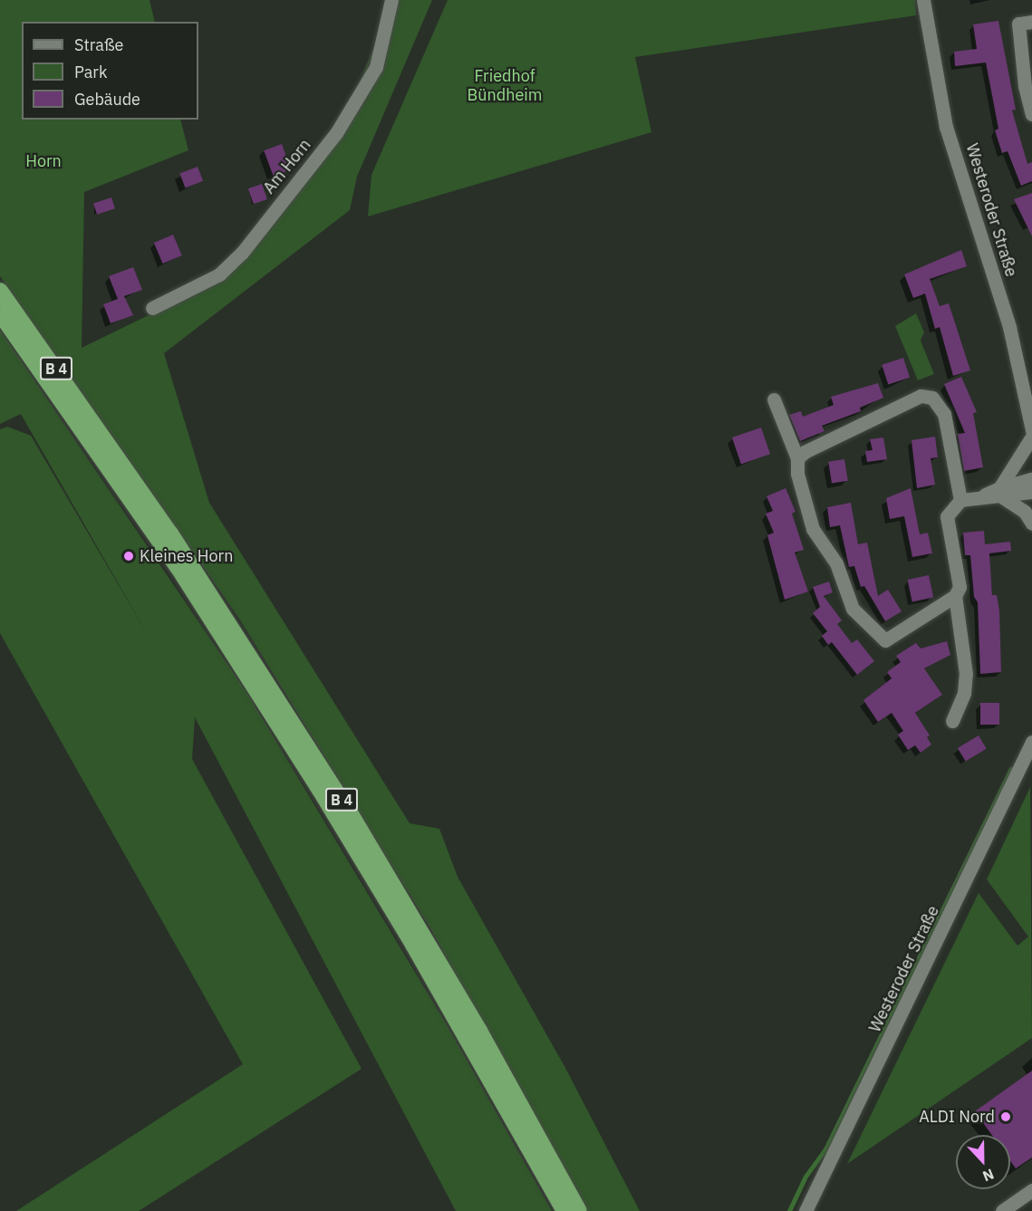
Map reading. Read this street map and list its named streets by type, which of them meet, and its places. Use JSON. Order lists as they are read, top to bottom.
{
  "streets": {
    "highway": ["B 4"],
    "street": ["Am Horn", "Westeroder Straße"]
  },
  "parks": ["Friedhof Bündheim", "Horn"],
  "places": ["Kleines Horn", "ALDI Nord"],
  "legend": ["Straße", "Park", "Gebäude"],
  "north": "bottom"
}
